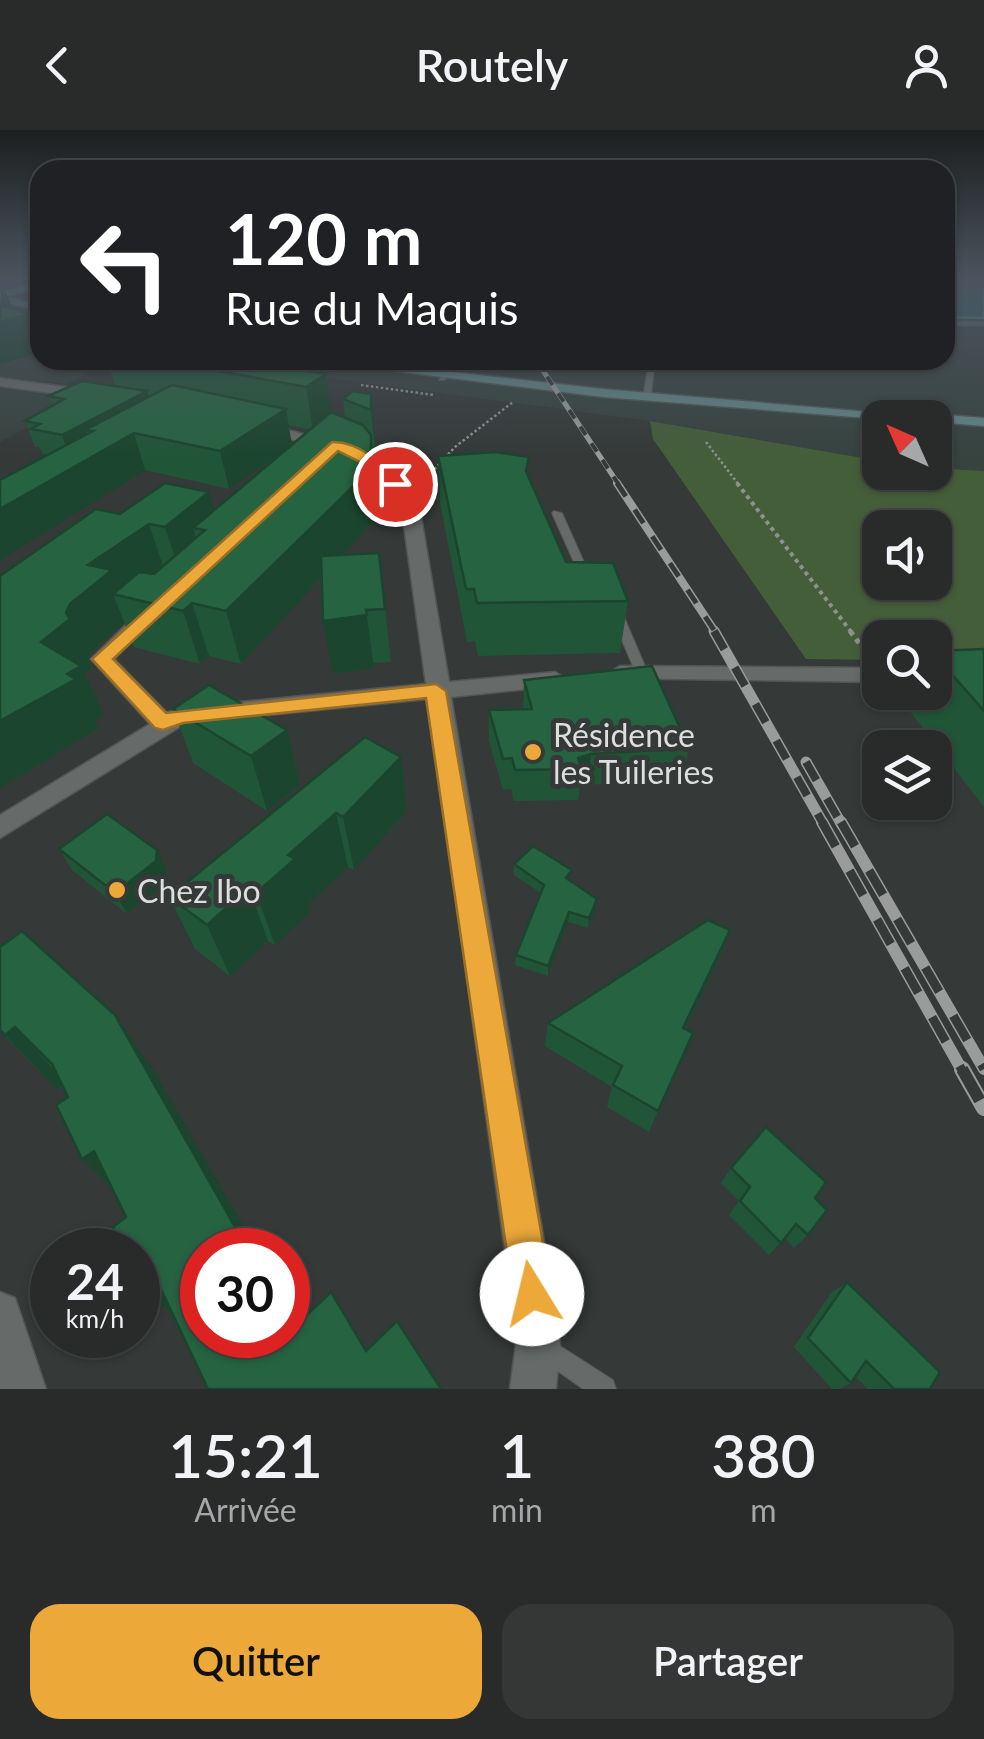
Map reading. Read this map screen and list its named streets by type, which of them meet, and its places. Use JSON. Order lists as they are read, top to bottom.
{
  "places": ["Résidence les Tuileries", "Chez Ibo"],
  "north": "top left",
  "page": {
    "header": "Routely",
    "turn": ["120 m", "Rue du Maquis"],
    "speed": "24 km/h",
    "limit": "30",
    "eta": [
      "15:21",
      "Arrivée",
      "1",
      "min",
      "380",
      "m"
    ],
    "buttons": ["Quitter", "Partager"]
  }
}
